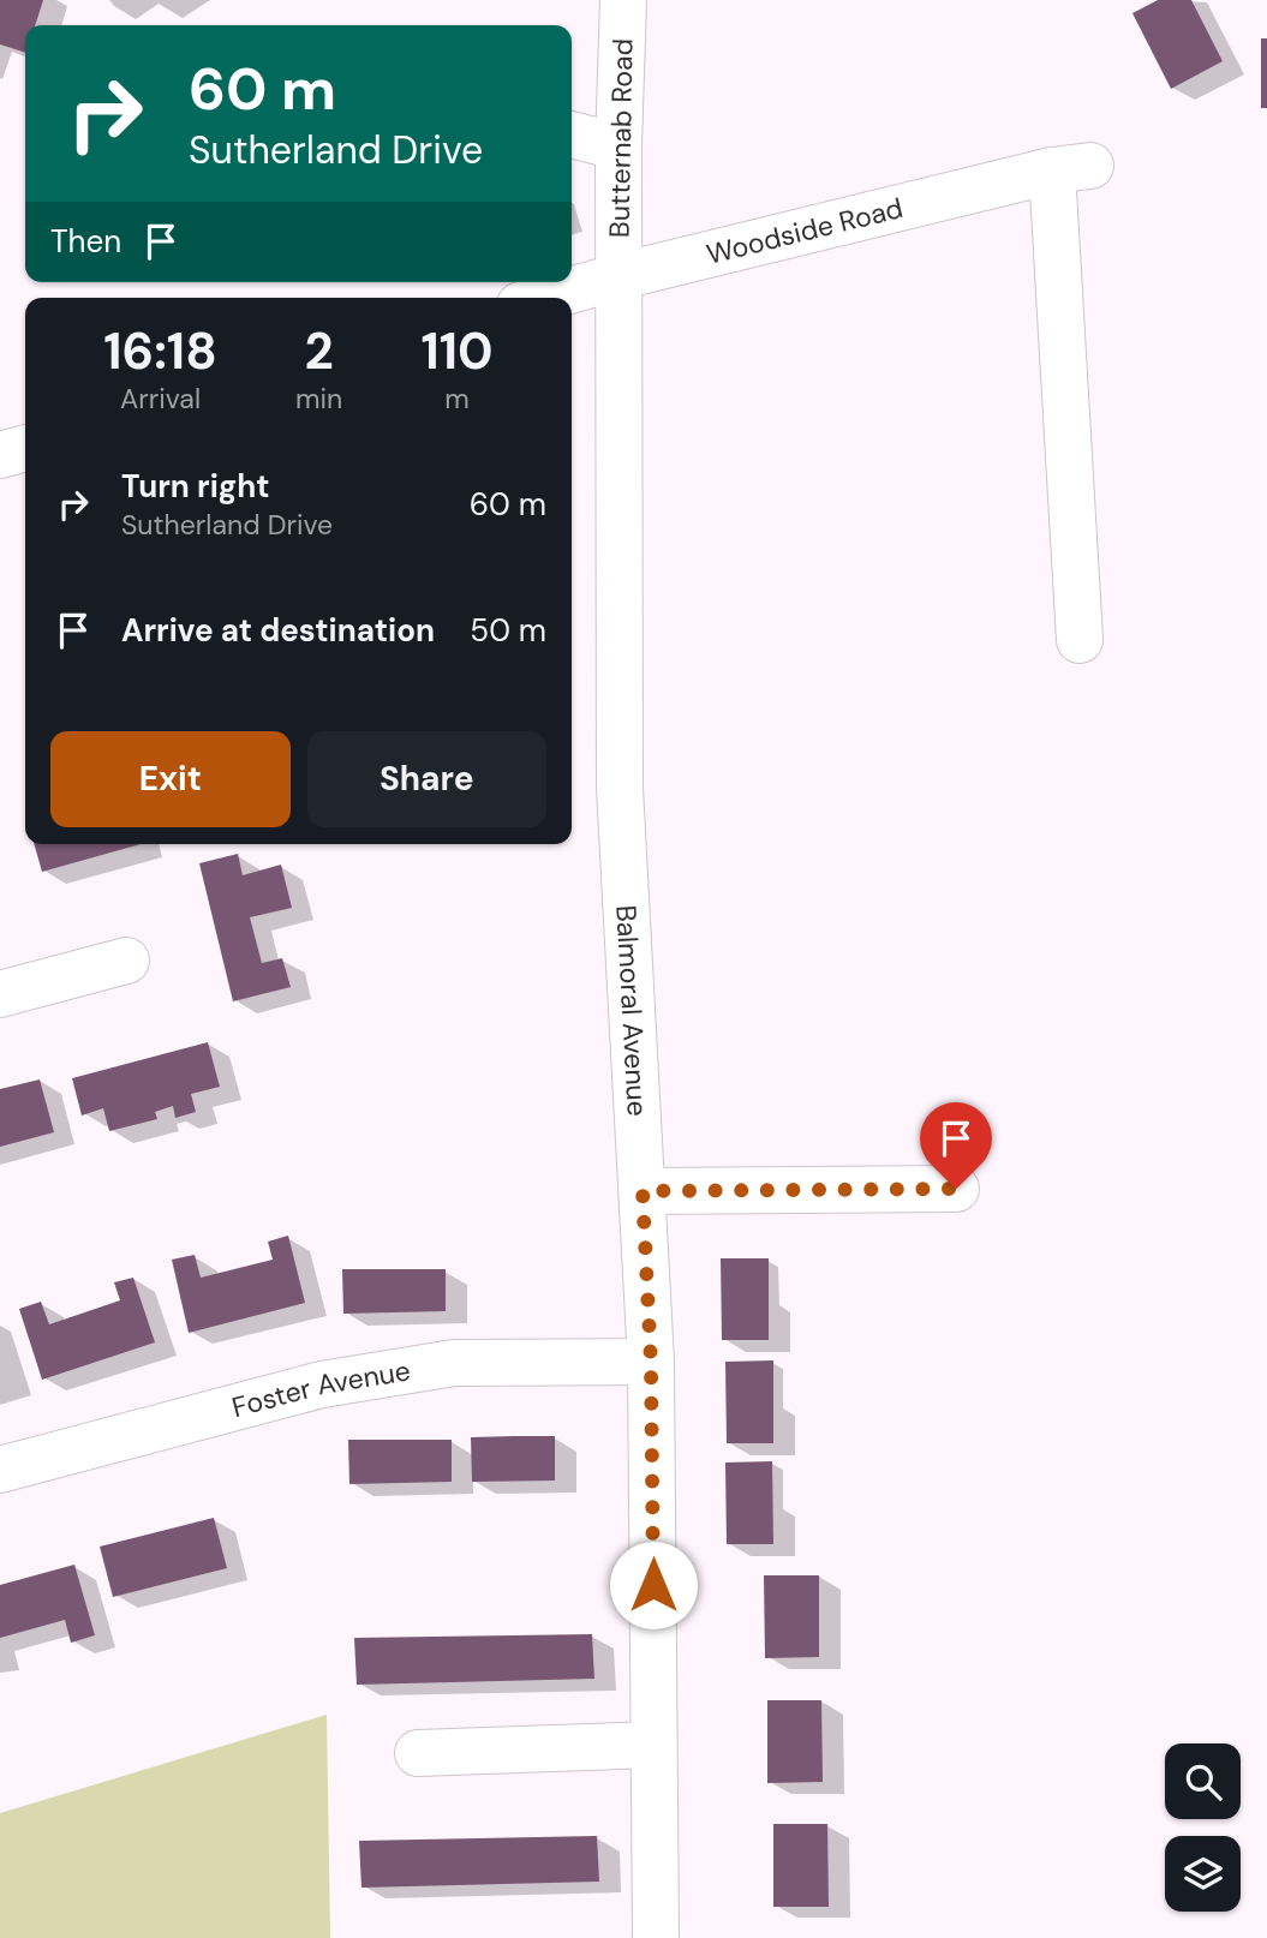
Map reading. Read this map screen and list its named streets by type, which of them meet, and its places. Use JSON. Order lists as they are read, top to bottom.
{
  "streets": {
    "street": [
      "Butternab Road",
      "Woodside Road",
      "Balmoral Avenue",
      "Foster Avenue"
    ]
  },
  "crossings": [
    ["Butternab Road", "Woodside Road"],
    ["Butternab Road", "Balmoral Avenue"],
    ["Woodside Road", "Balmoral Avenue"],
    ["Balmoral Avenue", "Foster Avenue"]
  ],
  "page": {
    "turn": ["60 m", "Sutherland Drive"],
    "then": "Then",
    "eta": [
      "16:18",
      "Arrival",
      "2",
      "min",
      "110",
      "m"
    ],
    "list": [
      {
        "name": "Turn right",
        "note": "Sutherland Drive",
        "value": "60 m"
      },
      {
        "name": "Arrive at destination",
        "value": "50 m"
      }
    ],
    "buttons": ["Exit", "Share"]
  }
}
